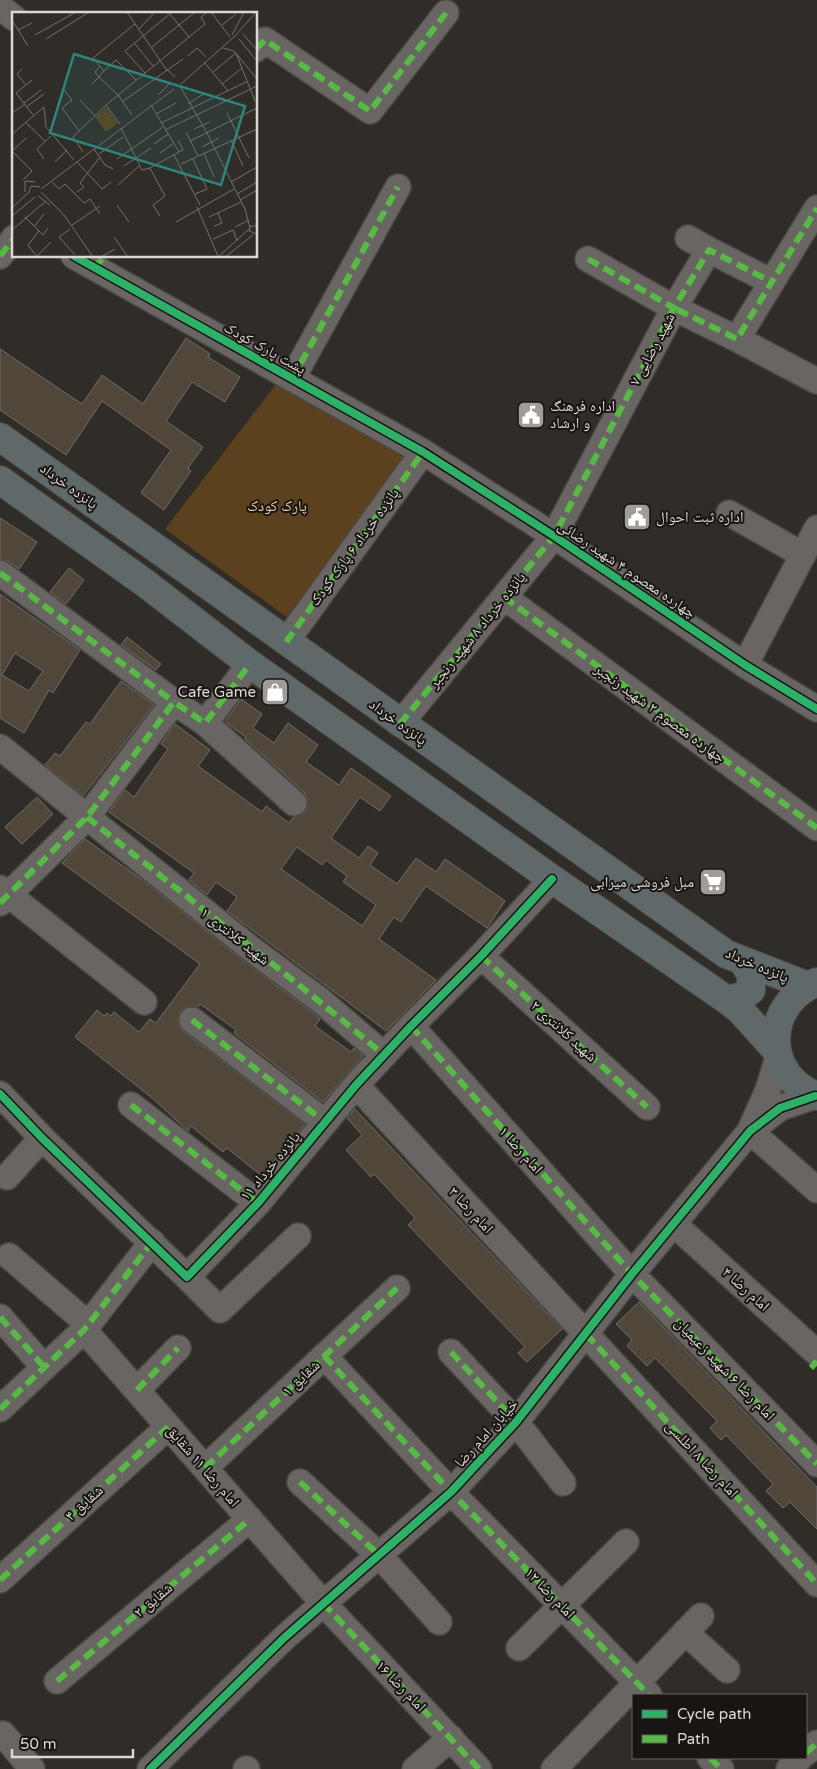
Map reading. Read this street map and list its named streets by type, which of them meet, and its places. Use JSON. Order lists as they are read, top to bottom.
{
  "streets": {
    "main road": ["پانزده خرداد"],
    "street": [
      "پشت پارک کودک",
      "شهید رضایی ۷",
      "پانزده خرداد ۶ پارک کودک",
      "چهارده معصوم ۴ شهید رضائی",
      "پانزده خرداد ۸ شهید رنجبر",
      "چهارده معصوم ۲ شهید رنجبر",
      "شهید کلانتری ۱",
      "شهید کلانتری ۲",
      "امام رضا ۱",
      "پانزده خرداد ۱۱",
      "امام رضا ۳",
      "امام رضا ۴",
      "امام رضا ۶ شهید زعیمیان",
      "شقایق ۱",
      "خیابان امام رضا",
      "امام رضا ۸ اطلسی",
      "امام رضا ۱۱ شقایق",
      "شقایق ۴",
      "امام رضا ۱۲",
      "شقایق ۲",
      "امام رضا ۱۶"
    ]
  },
  "crossings": [
    ["پشت پارک کودک", "پانزده خرداد ۶ پارک کودک"],
    ["پشت پارک کودک", "چهارده معصوم ۴ شهید رضائی"],
    ["شهید رضایی ۷", "چهارده معصوم ۴ شهید رضائی"],
    ["شهید رضایی ۷", "پانزده خرداد ۸ شهید رنجبر"],
    ["پانزده خرداد", "پانزده خرداد ۶ پارک کودک"],
    ["پانزده خرداد", "پانزده خرداد ۸ شهید رنجبر"],
    ["پانزده خرداد ۶ پارک کودک", "چهارده معصوم ۴ شهید رضائی"],
    ["چهارده معصوم ۴ شهید رضائی", "پانزده خرداد ۸ شهید رنجبر"],
    ["پانزده خرداد ۸ شهید رنجبر", "چهارده معصوم ۲ شهید رنجبر"],
    ["شهید کلانتری ۱", "پانزده خرداد ۱۱"],
    ["شهید کلانتری ۲", "پانزده خرداد ۱۱"],
    ["امام رضا ۱", "پانزده خرداد ۱۱"],
    ["امام رضا ۱", "امام رضا ۶ شهید زعیمیان"],
    ["امام رضا ۱", "خیابان امام رضا"],
    ["پانزده خرداد ۱۱", "امام رضا ۳"],
    ["امام رضا ۳", "خیابان امام رضا"],
    ["امام رضا ۳", "امام رضا ۸ اطلسی"],
    ["امام رضا ۴", "خیابان امام رضا"],
    ["امام رضا ۶ شهید زعیمیان", "خیابان امام رضا"],
    ["شقایق ۱", "امام رضا ۱۱ شقایق"],
    ["شقایق ۱", "امام رضا ۱۲"],
    ["خیابان امام رضا", "امام رضا ۸ اطلسی"],
    ["خیابان امام رضا", "امام رضا ۱۱ شقایق"],
    ["خیابان امام رضا", "امام رضا ۱۲"],
    ["خیابان امام رضا", "امام رضا ۱۶"],
    ["امام رضا ۱۱ شقایق", "شقایق ۴"],
    ["امام رضا ۱۱ شقایق", "شقایق ۲"],
    ["امام رضا ۱۱ شقایق", "امام رضا ۱۶"]
  ],
  "parks": ["پارک کودک"],
  "places": {
    "public building": ["اداره فرهنگ و ارشاد", "اداره ثبت احوال"],
    "shop": ["Cafe Game"],
    "supermarket": ["مبل فروشی میرابی"]
  },
  "legend": ["Cycle path", "Path"],
  "scale_bar": "50 m"
}
